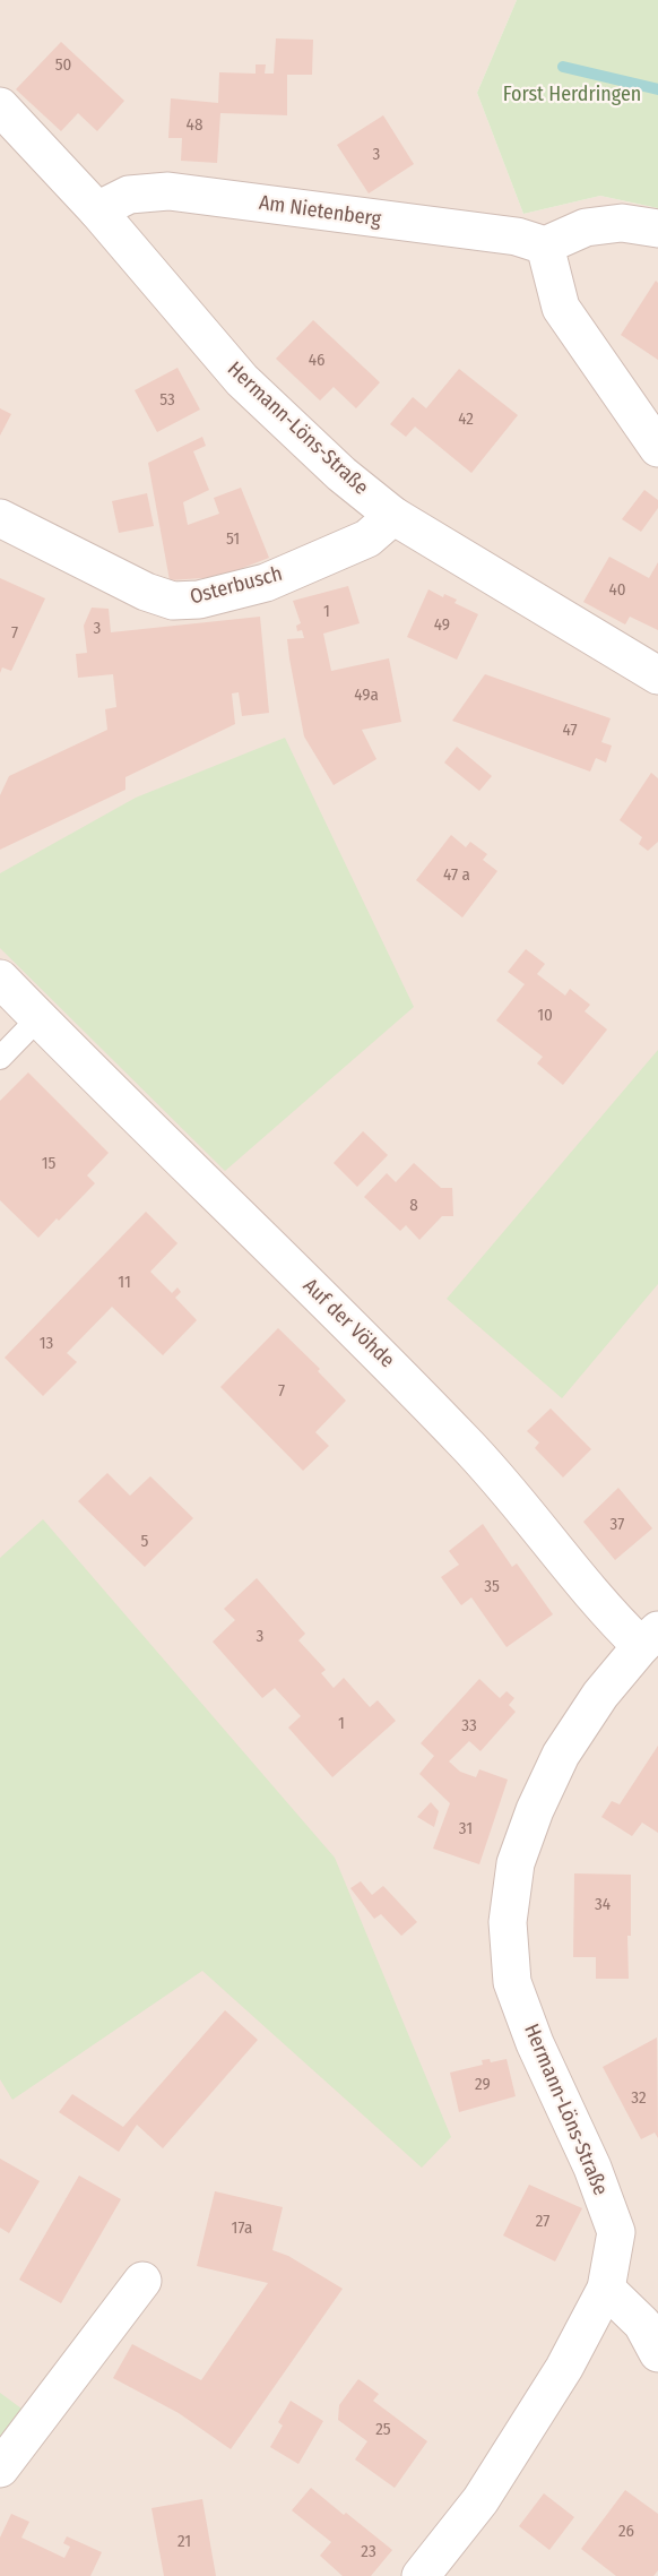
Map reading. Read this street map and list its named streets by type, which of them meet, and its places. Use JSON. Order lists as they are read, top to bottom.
{
  "streets": {
    "street": [
      "Am Nietenberg",
      "Hermann-Löns-Straße",
      "Osterbusch",
      "Auf der Vöhde"
    ]
  },
  "crossings": [
    ["Am Nietenberg", "Hermann-Löns-Straße"],
    ["Hermann-Löns-Straße", "Osterbusch"],
    ["Hermann-Löns-Straße", "Auf der Vöhde"]
  ],
  "parks": ["Forst Herdringen"],
  "house_numbers": [
    "50",
    "48",
    "3",
    "46",
    "53",
    "42",
    "51",
    "40",
    "1",
    "49",
    "3",
    "7",
    "49a",
    "47",
    "47 a",
    "10",
    "15",
    "8",
    "11",
    "13",
    "7",
    "37",
    "5",
    "35",
    "3",
    "1",
    "33",
    "31",
    "34",
    "29",
    "32",
    "27",
    "17a",
    "25",
    "26",
    "21",
    "23"
  ]
}
